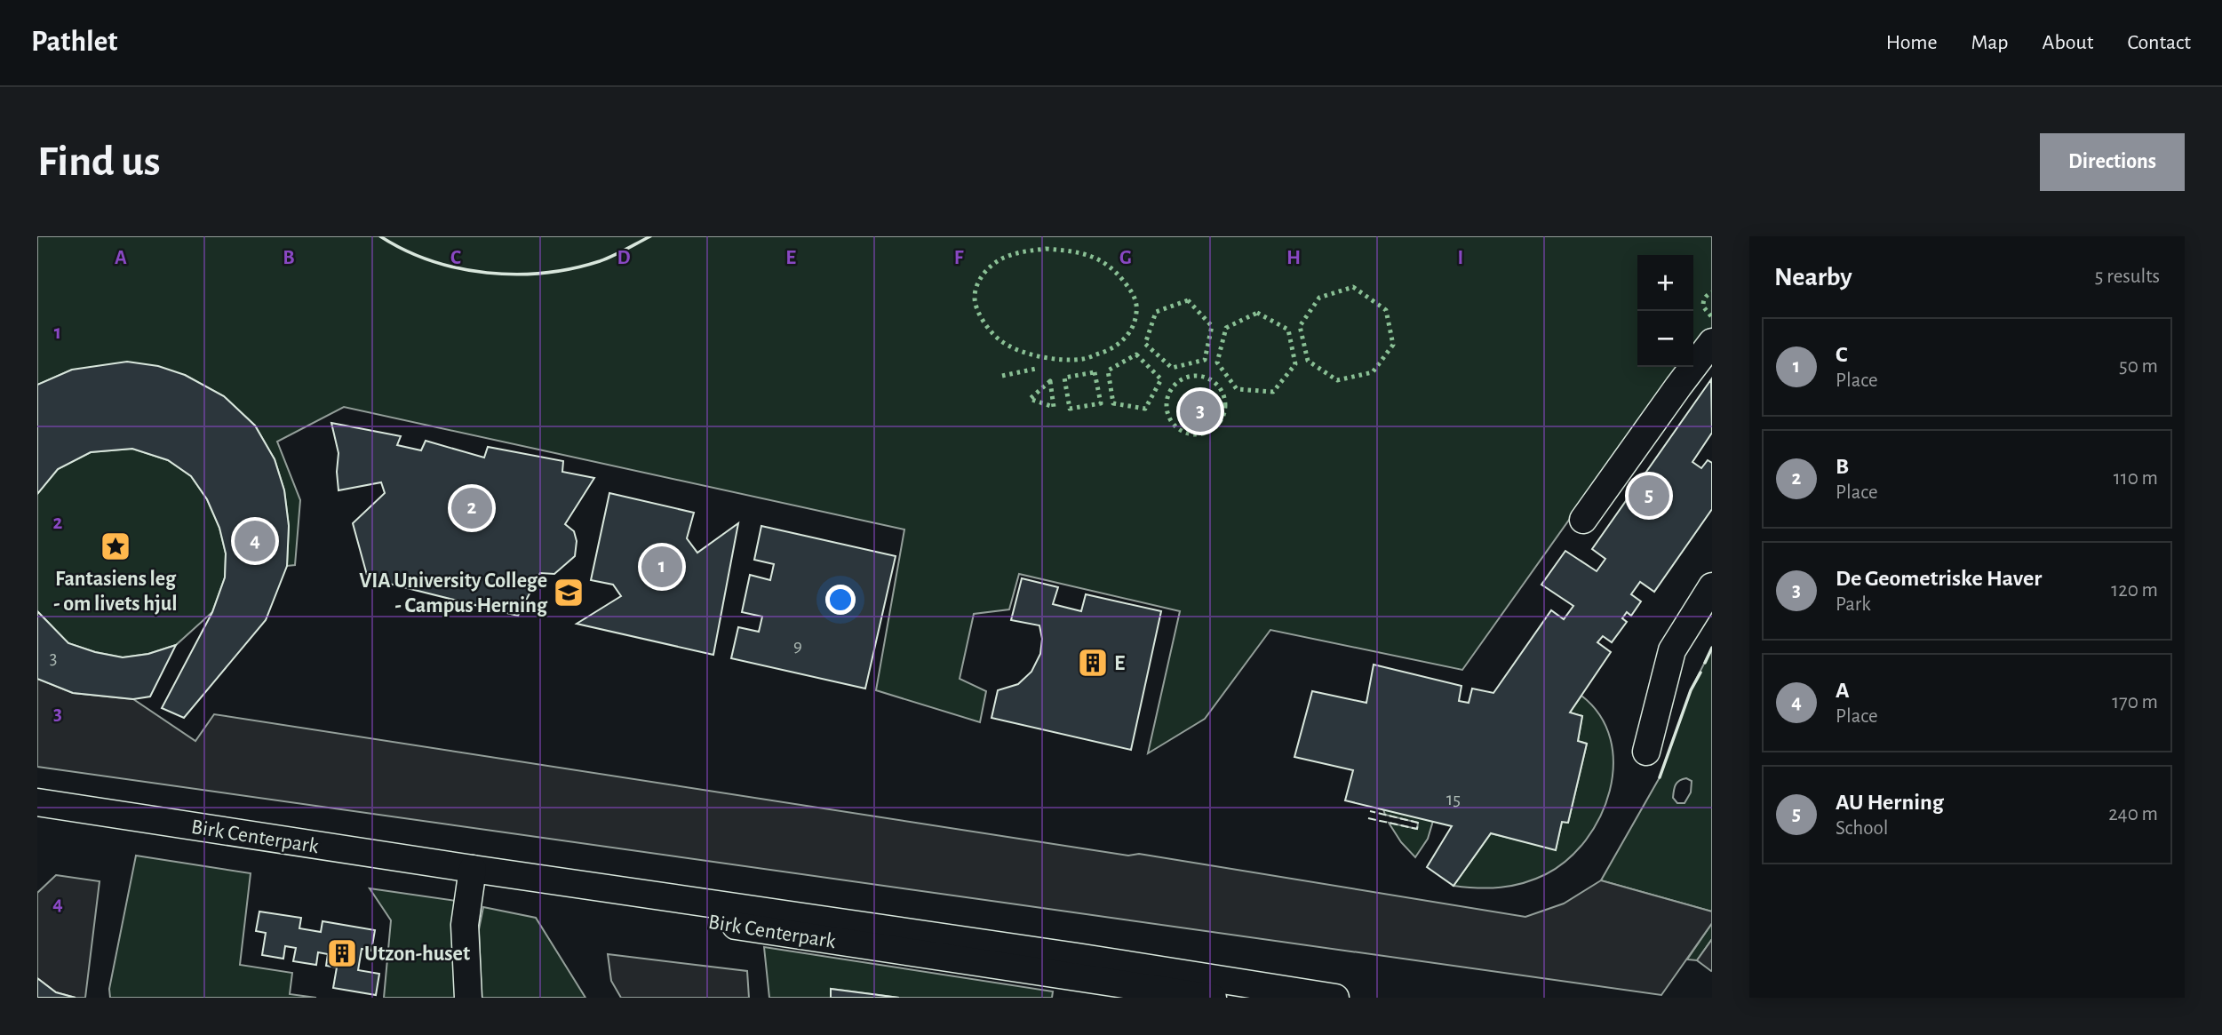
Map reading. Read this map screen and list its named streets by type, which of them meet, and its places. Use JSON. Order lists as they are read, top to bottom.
{
  "streets": {
    "street": ["Birk Centerpark"]
  },
  "places": {
    "place": ["Fantasiens leg - om livets hjul"],
    "school or university": ["VIA University College - Campus Herning"],
    "building": ["E", "Utzon-huset"]
  },
  "house_numbers": ["9", "3", "15"],
  "page": {
    "header": "Pathlet",
    "nav": [
      "Home",
      "Map",
      "About",
      "Contact"
    ],
    "buttons": "Directions",
    "title": "Find us",
    "heading": ["Nearby", "5 results"],
    "map_buttons": ["+", "−"],
    "list": [
      {
        "mark": "1",
        "name": "C",
        "note": "Place",
        "value": "50 m"
      },
      {
        "mark": "2",
        "name": "B",
        "note": "Place",
        "value": "110 m"
      },
      {
        "mark": "3",
        "name": "De Geometriske Haver",
        "note": "Park",
        "value": "120 m"
      },
      {
        "mark": "4",
        "name": "A",
        "note": "Place",
        "value": "170 m"
      },
      {
        "mark": "5",
        "name": "AU Herning",
        "note": "School",
        "value": "240 m"
      }
    ],
    "pins": [
      "3",
      "5",
      "2",
      "4",
      "1"
    ]
  },
  "grid": {
    "columns": [
      "A",
      "B",
      "C",
      "D",
      "E",
      "F",
      "G",
      "H",
      "I"
    ],
    "rows": [
      "1",
      "2",
      "3",
      "4"
    ]
  }
}
